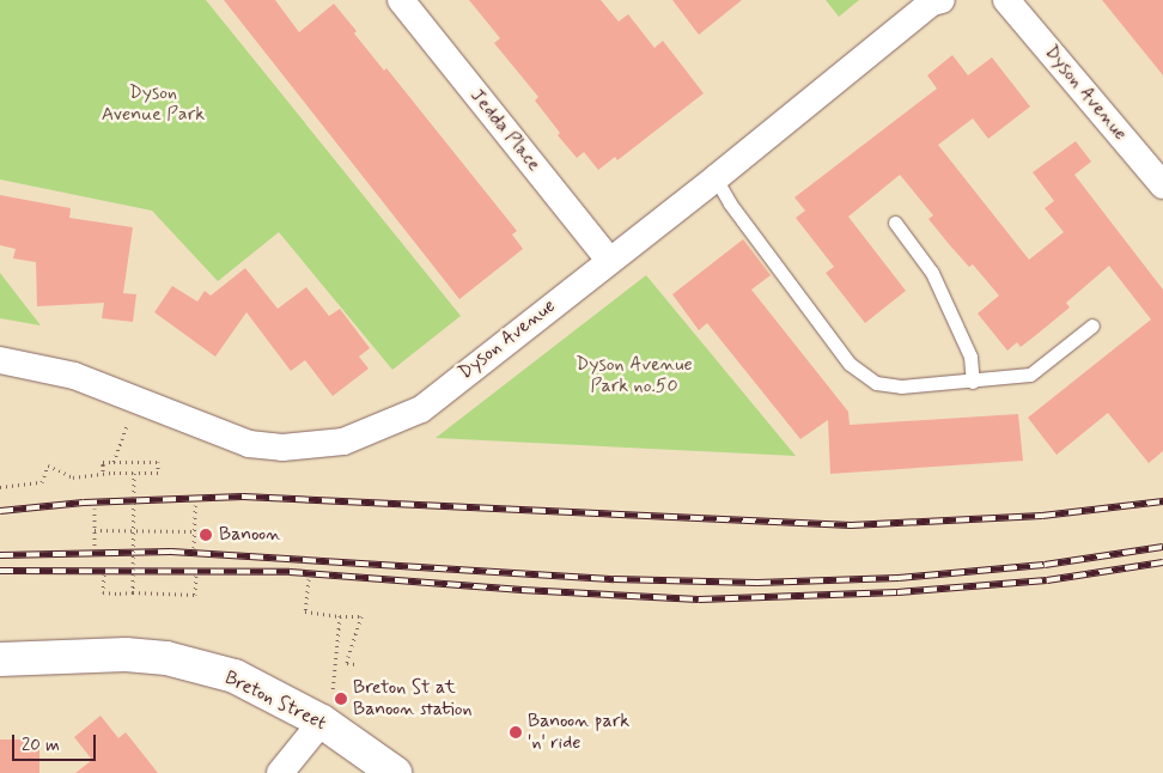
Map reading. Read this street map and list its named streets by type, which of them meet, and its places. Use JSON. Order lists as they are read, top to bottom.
{
  "streets": {
    "street": ["Dyson Avenue", "Jedda Place", "Breton Street"]
  },
  "crossings": [
    ["Dyson Avenue", "Jedda Place"]
  ],
  "parks": ["Dyson Avenue Park", "Dyson Avenue Park no.50"],
  "places": ["Banoon", "Breton St at Banoon station", "Banoon park 'n' ride"],
  "scale_bar": "20 m"
}
